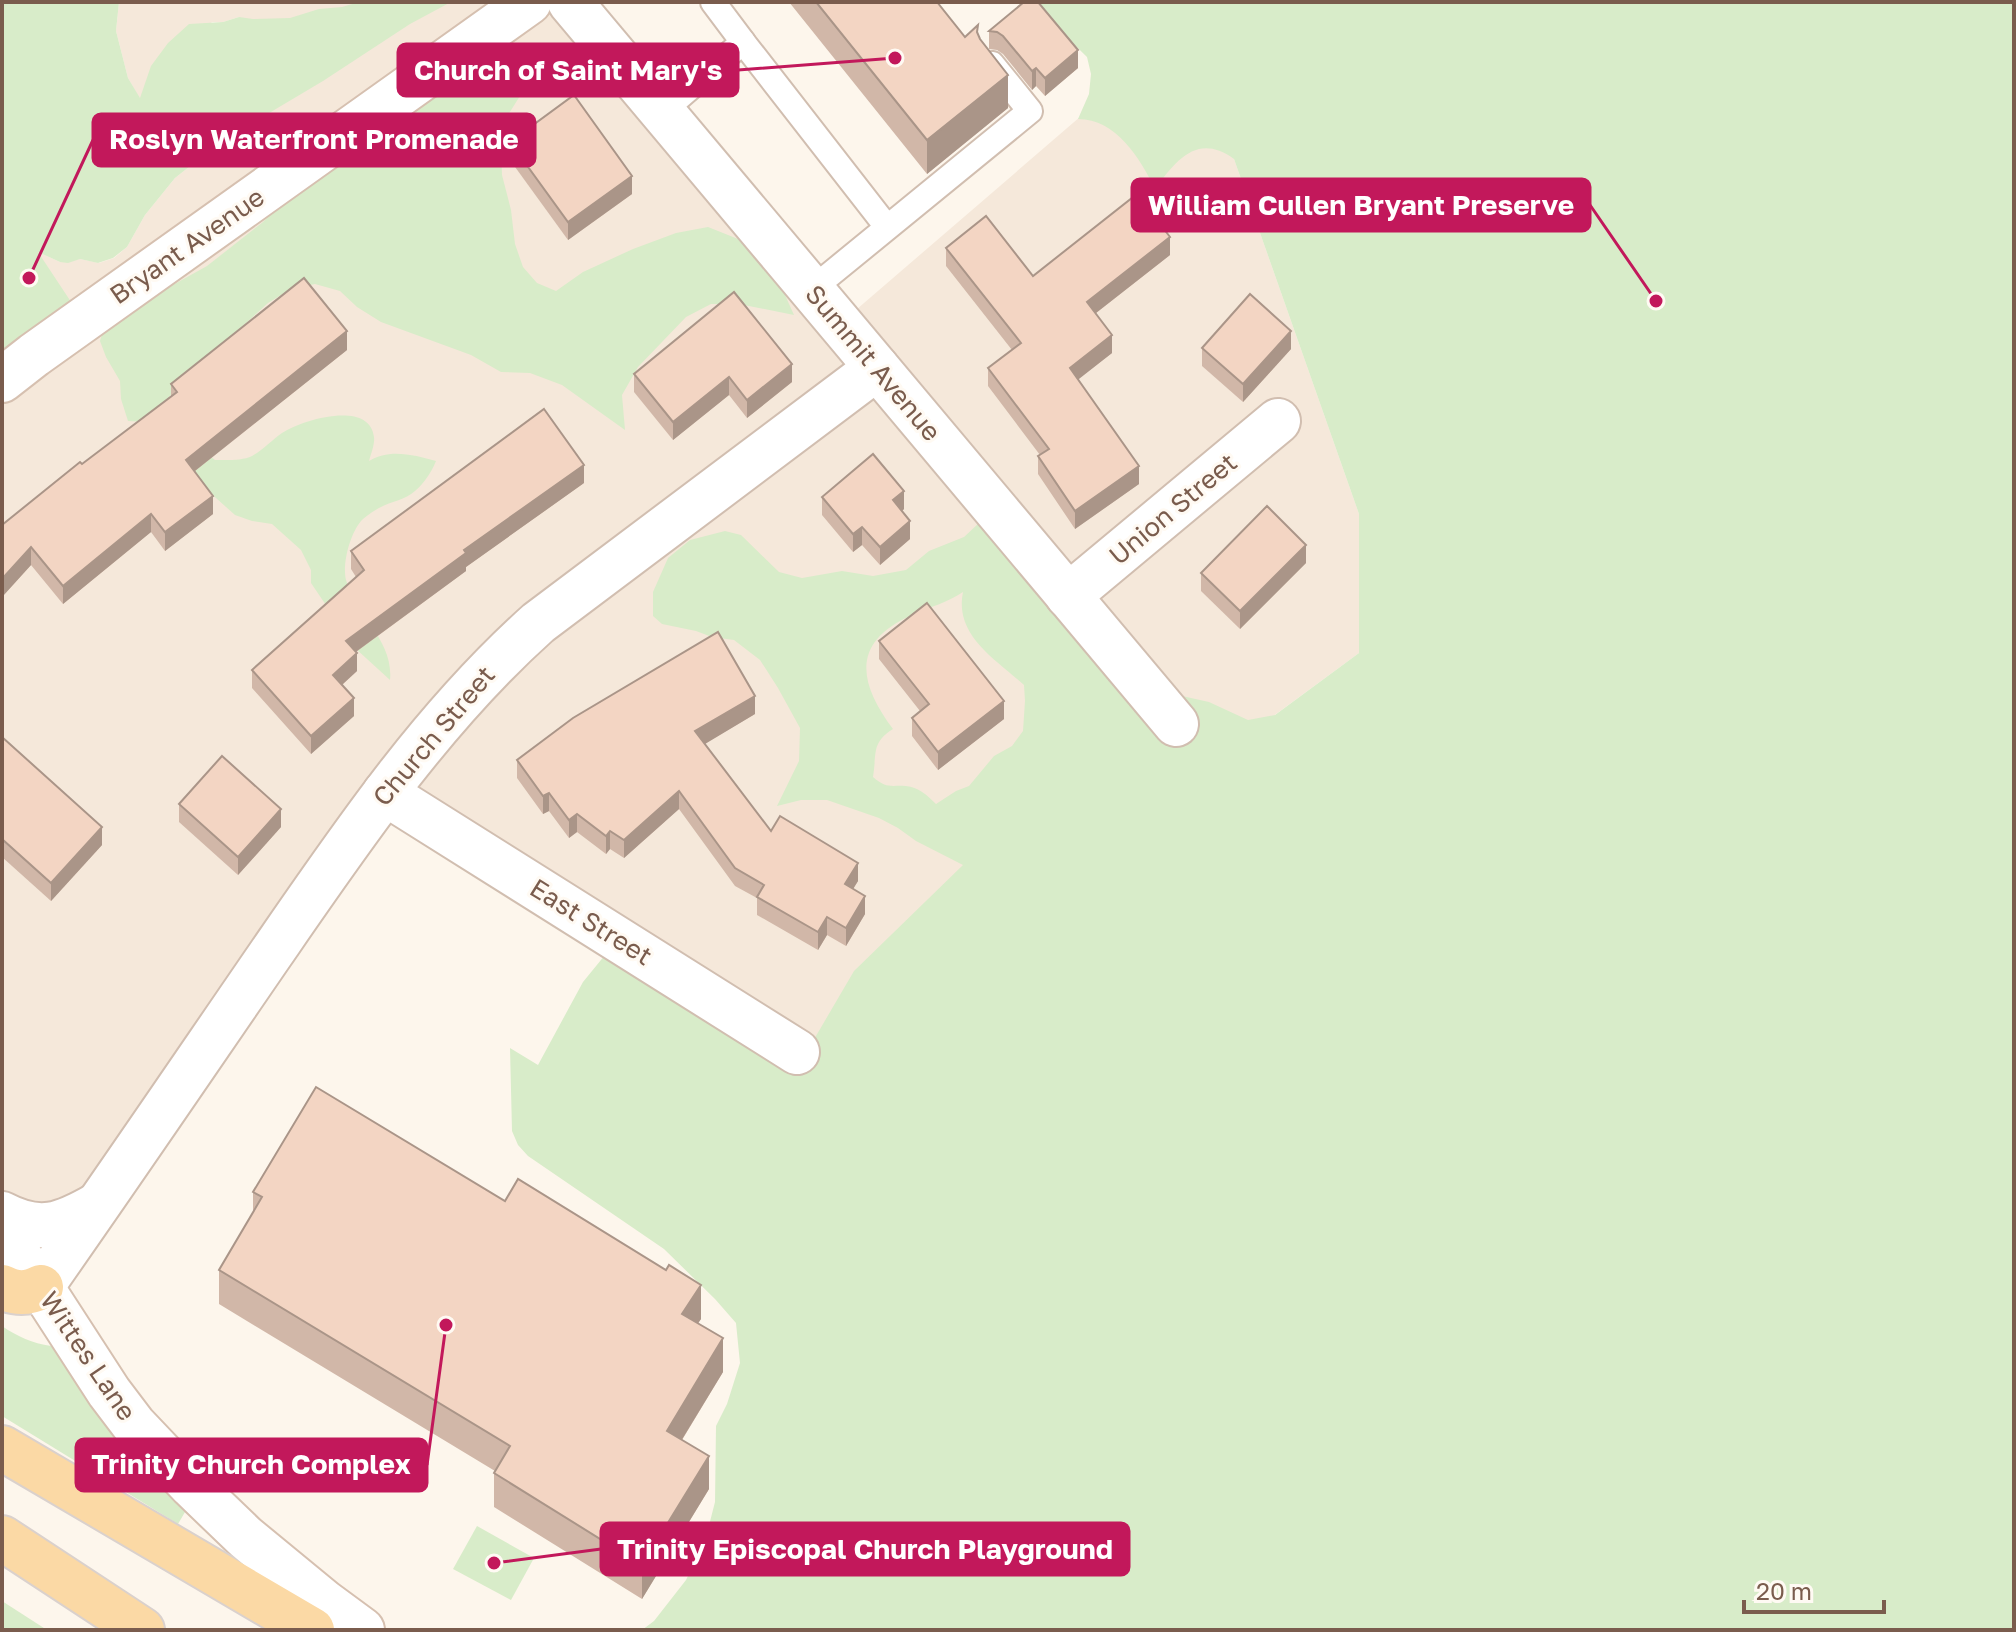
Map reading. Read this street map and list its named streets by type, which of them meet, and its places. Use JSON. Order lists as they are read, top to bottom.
{
  "streets": {
    "street": [
      "Bryant Avenue",
      "Summit Avenue",
      "Union Street",
      "Church Street",
      "East Street",
      "Wittes Lane"
    ]
  },
  "crossings": [
    ["Summit Avenue", "Union Street"],
    ["Summit Avenue", "Church Street"],
    ["Church Street", "East Street"],
    ["Church Street", "Wittes Lane"]
  ],
  "places": [
    "Church of Saint Mary's",
    "Roslyn Waterfront Promenade",
    "William Cullen Bryant Preserve",
    "Trinity Church Complex",
    "Trinity Episcopal Church Playground"
  ],
  "scale_bar": "20 m"
}
